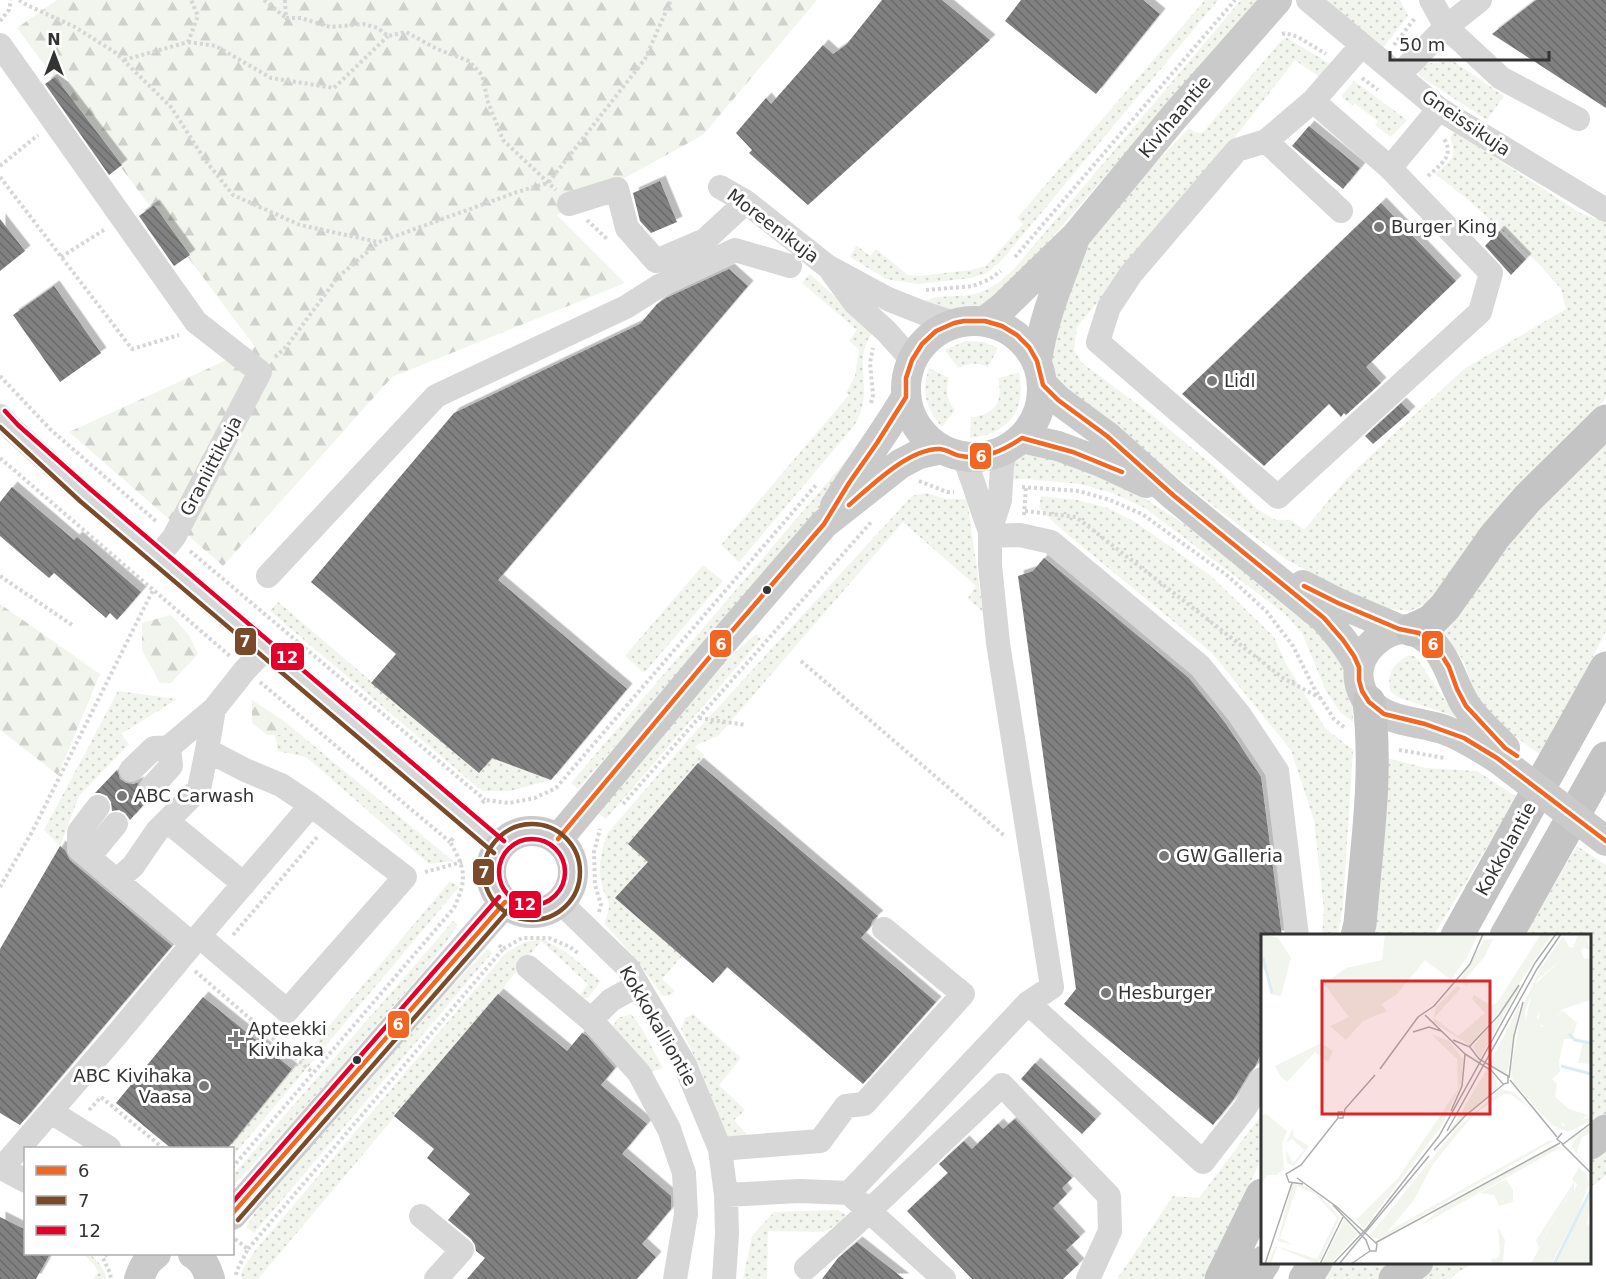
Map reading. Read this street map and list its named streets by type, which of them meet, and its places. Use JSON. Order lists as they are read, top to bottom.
{
  "streets": {
    "highway": ["Kokkolantie"],
    "main road": ["Kivihaantie"],
    "street": [
      "Gneissikuja",
      "Moreenikuja",
      "Graniittikuja",
      "Kokkokalliontie"
    ]
  },
  "crossings": [
    ["Kivihaantie", "Moreenikuja"]
  ],
  "places": {
    "other": [
      "Burger King",
      "Lidl",
      "ABC Carwash",
      "GW Galleria",
      "Hesburger",
      "ABC Kivihaka Vaasa"
    ],
    "health": ["Apteekki Kivihaka"]
  },
  "lines": ["transit line 6", "transit line 12", "transit line 7"],
  "legend": ["6", "7", "12"],
  "scale_bar": "50 m",
  "north": "top"
}
